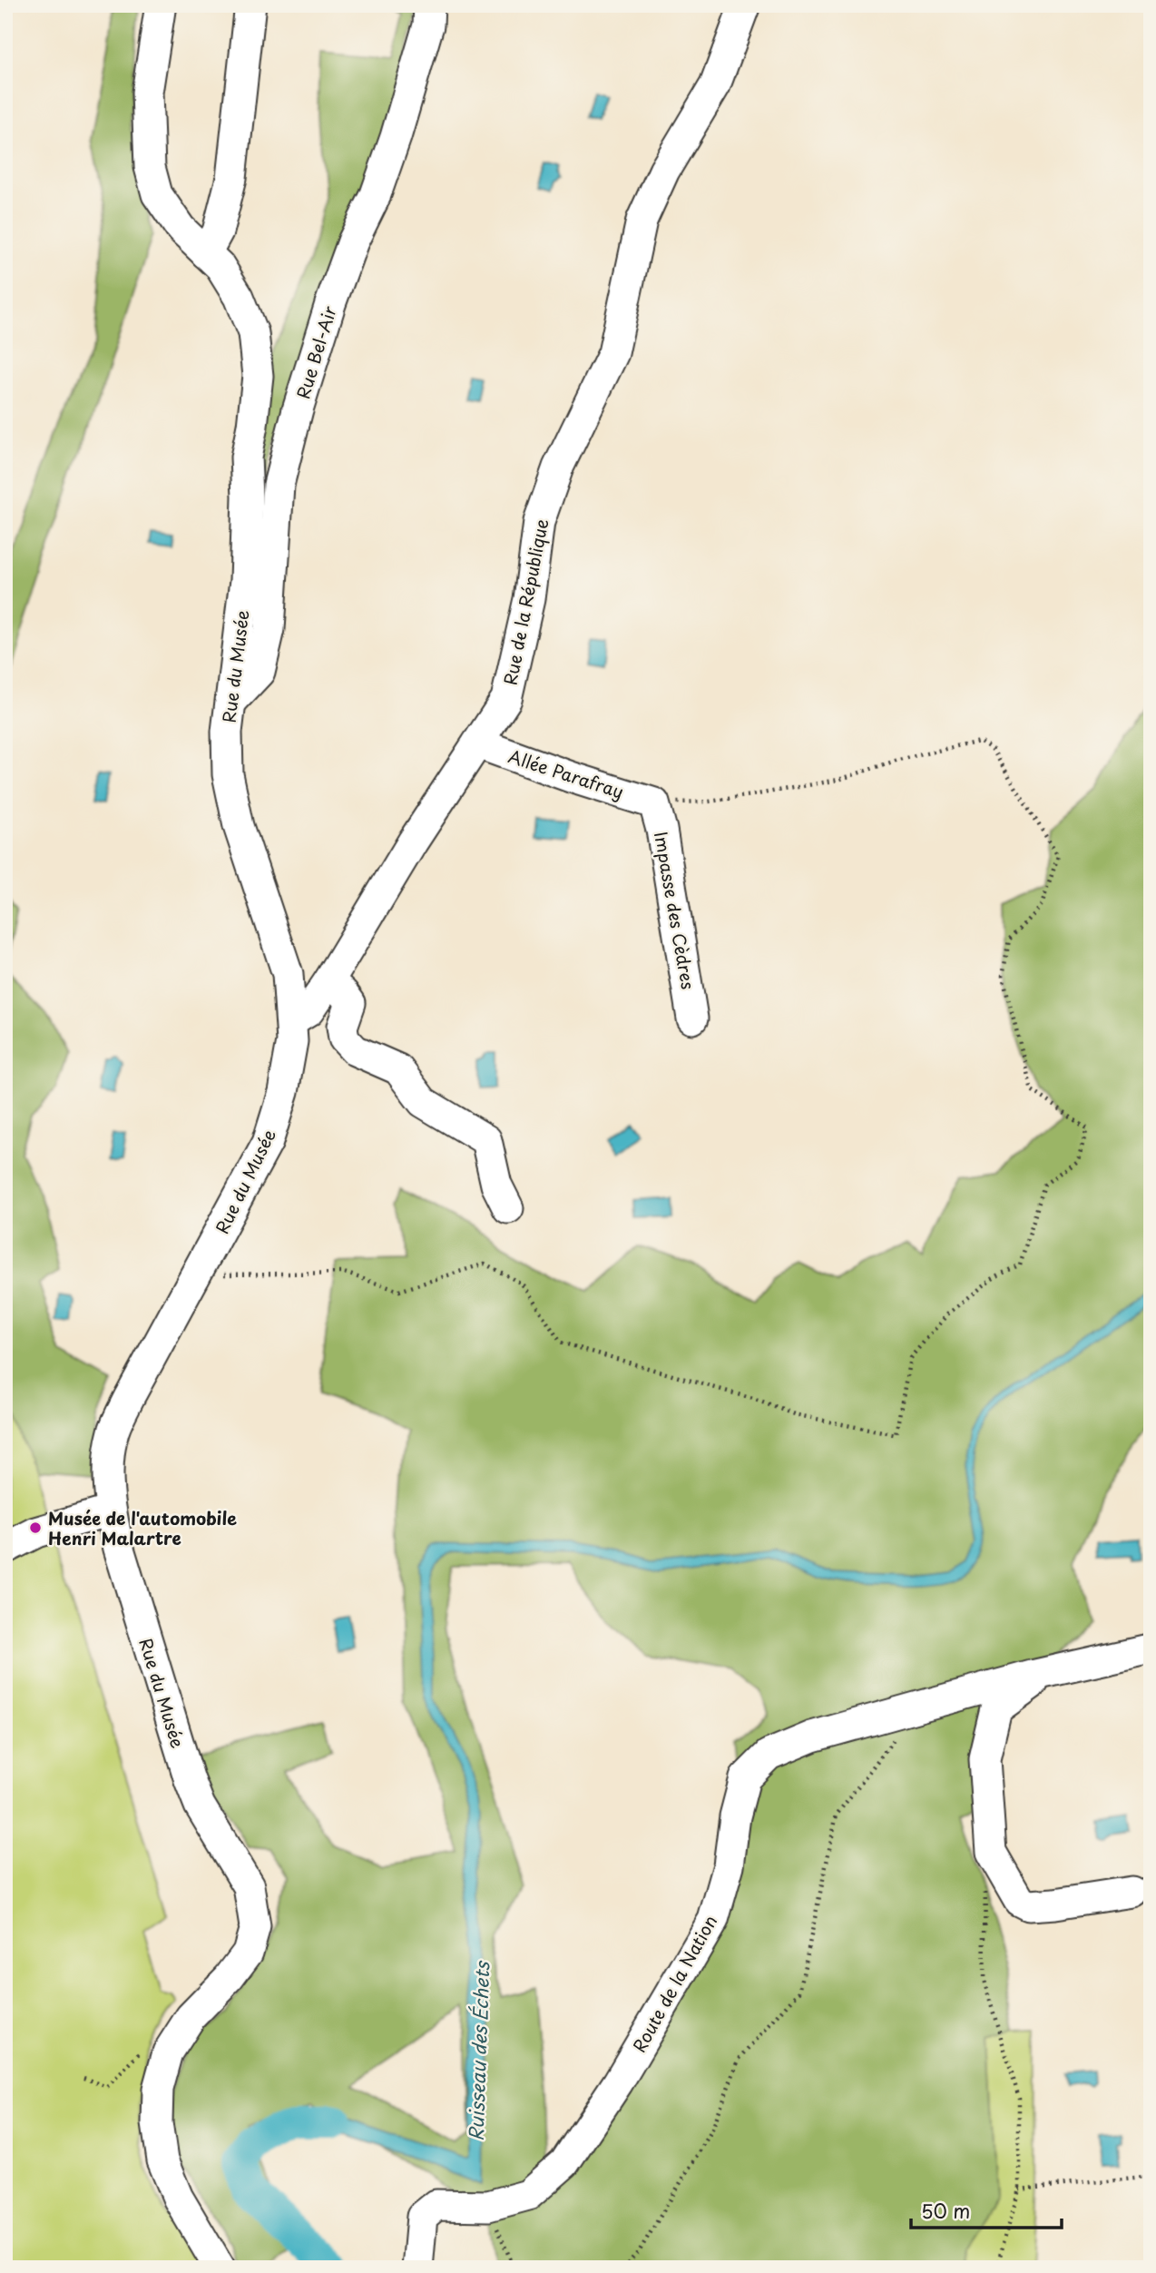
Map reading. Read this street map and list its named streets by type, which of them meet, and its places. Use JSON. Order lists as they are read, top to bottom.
{
  "streets": {
    "street": [
      "Rue Bel-Air",
      "Rue de la République",
      "Rue du Musée",
      "Allée Parafray",
      "Impasse des Cèdres",
      "Route de la Nation"
    ]
  },
  "crossings": [
    ["Rue Bel-Air", "Rue du Musée"],
    ["Rue de la République", "Rue du Musée"],
    ["Rue de la République", "Allée Parafray"],
    ["Allée Parafray", "Impasse des Cèdres"]
  ],
  "water": ["Ruisseau des Échets"],
  "places": ["Musée de l'automobile Henri Malartre"],
  "scale_bar": "50 m"
}
